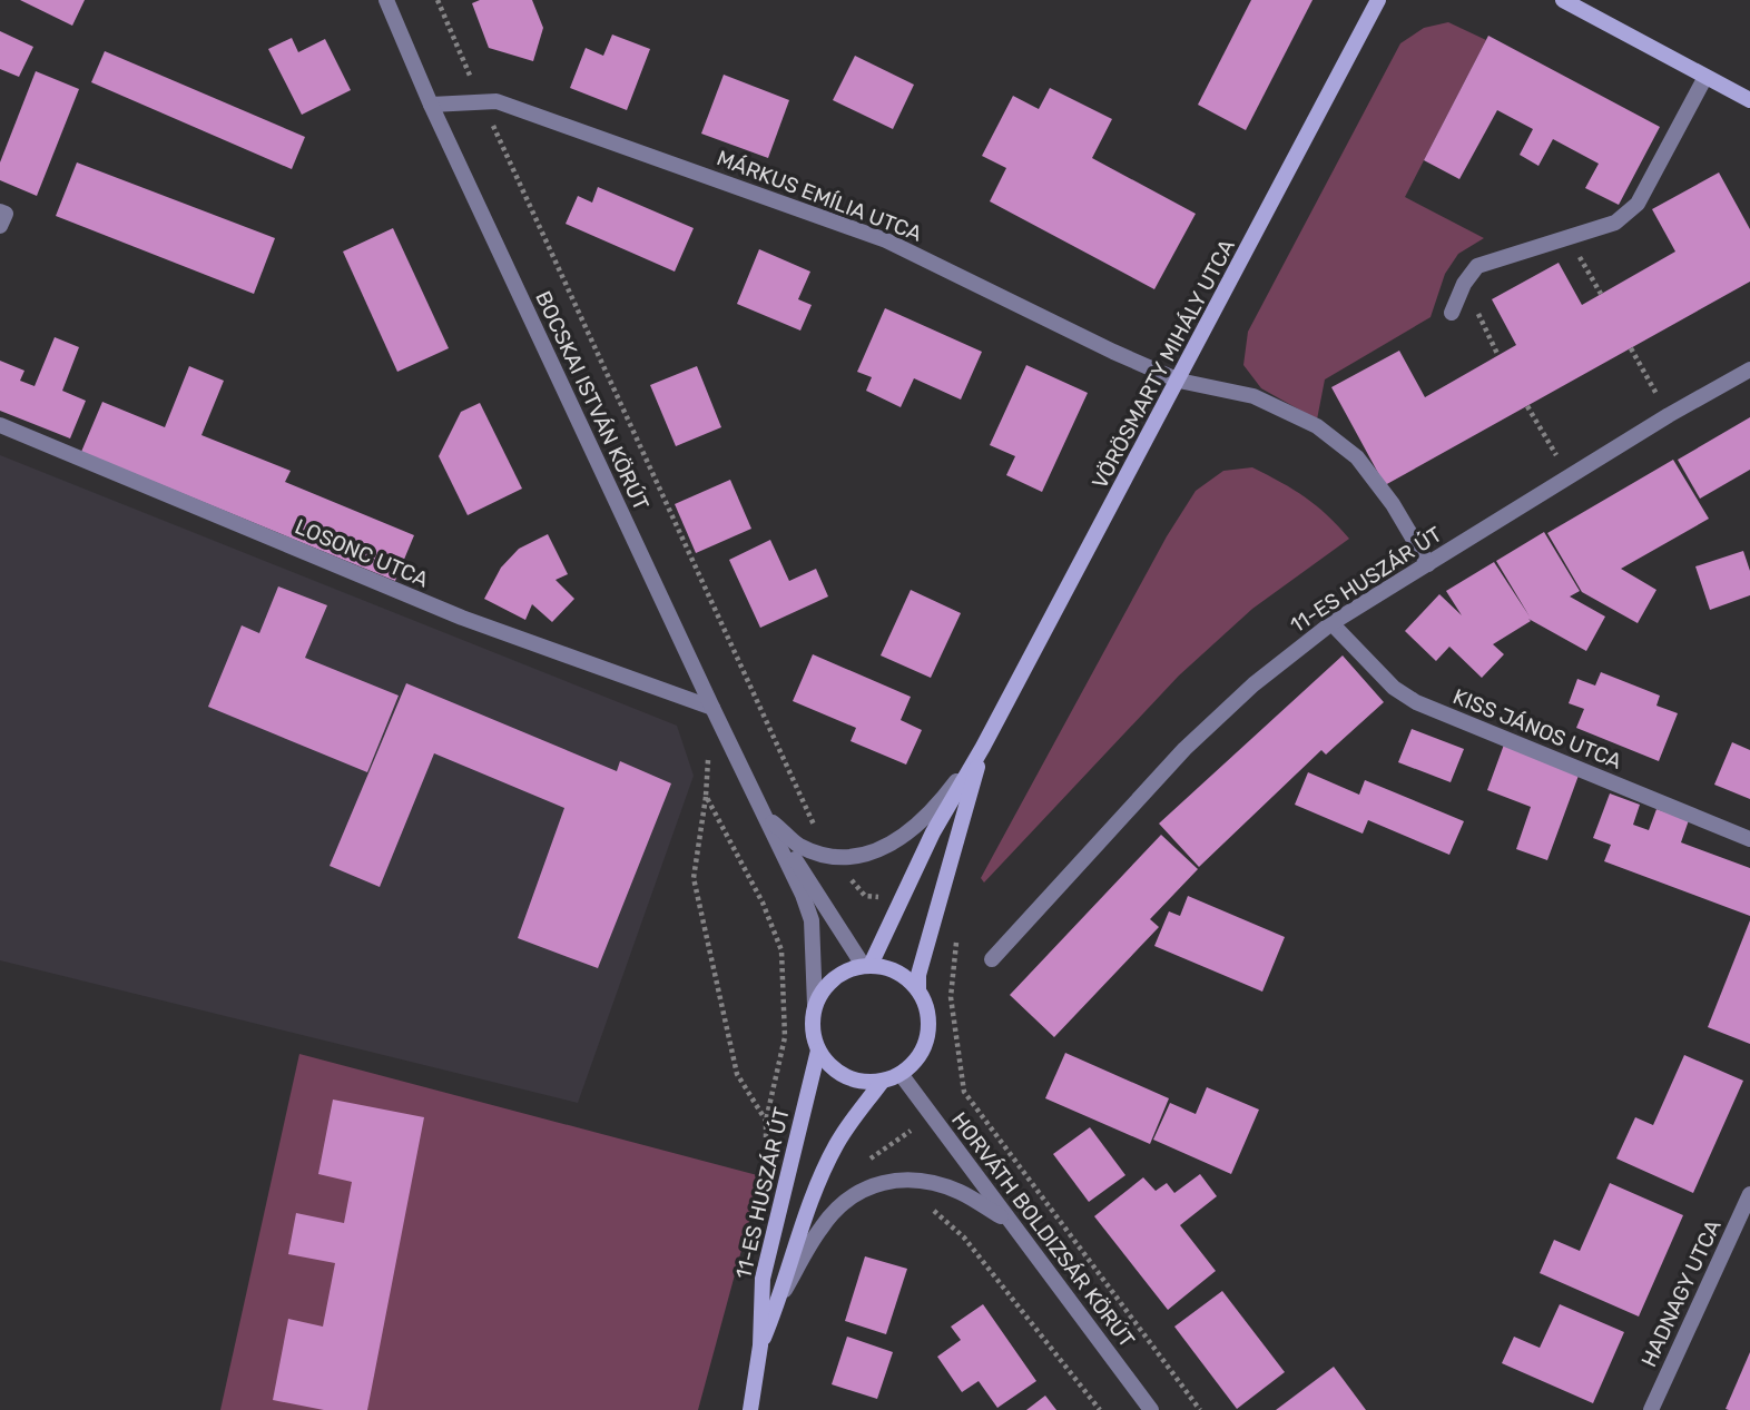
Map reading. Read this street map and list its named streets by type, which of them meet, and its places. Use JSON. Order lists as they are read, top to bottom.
{
  "streets": {
    "main road": ["VÖRÖSMARTY MIHÁLY UTCA", "11-ES HUSZÁR ÚT"],
    "street": [
      "MÁRKUS EMÍLIA UTCA",
      "BOCSKAI ISTVÁN KÖRÚT",
      "LOSONC UTCA",
      "KISS JÁNOS UTCA",
      "HORVÁTH BOLDIZSÁR KÖRÚT",
      "HADNAGY UTCA"
    ]
  },
  "crossings": [
    ["MÁRKUS EMÍLIA UTCA", "VÖRÖSMARTY MIHÁLY UTCA"],
    ["MÁRKUS EMÍLIA UTCA", "BOCSKAI ISTVÁN KÖRÚT"],
    ["MÁRKUS EMÍLIA UTCA", "11-ES HUSZÁR ÚT"],
    ["BOCSKAI ISTVÁN KÖRÚT", "LOSONC UTCA"],
    ["BOCSKAI ISTVÁN KÖRÚT", "11-ES HUSZÁR ÚT"],
    ["BOCSKAI ISTVÁN KÖRÚT", "HORVÁTH BOLDIZSÁR KÖRÚT"],
    ["11-ES HUSZÁR ÚT", "KISS JÁNOS UTCA"],
    ["11-ES HUSZÁR ÚT", "HORVÁTH BOLDIZSÁR KÖRÚT"]
  ]
}
